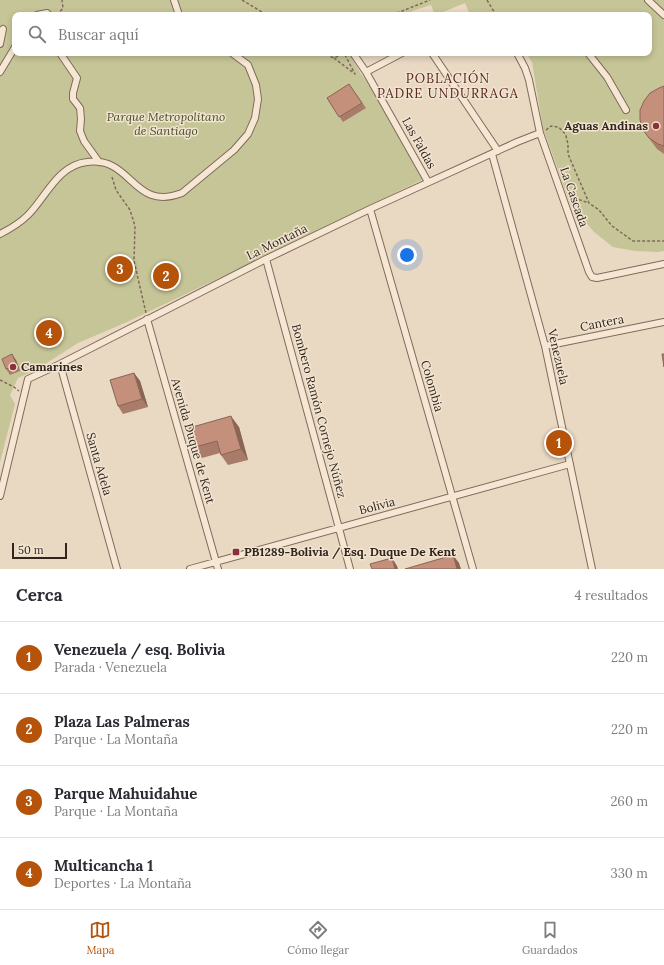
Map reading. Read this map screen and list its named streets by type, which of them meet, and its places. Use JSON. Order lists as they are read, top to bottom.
{
  "streets": {
    "street": [
      "Las Faldas",
      "La Cascada",
      "La Montaña",
      "Cantera",
      "Venezuela",
      "Colombia",
      "Bombero Ramón Cornejo Núñez",
      "Avenida Duque de Kent",
      "Santa Adela",
      "Bolivia"
    ]
  },
  "crossings": [
    ["Las Faldas", "La Montaña"],
    ["La Cascada", "La Montaña"],
    ["La Montaña", "Venezuela"],
    ["La Montaña", "Colombia"],
    ["La Montaña", "Bombero Ramón Cornejo Núñez"],
    ["La Montaña", "Avenida Duque de Kent"],
    ["La Montaña", "Santa Adela"],
    ["Cantera", "Venezuela"],
    ["Venezuela", "Bolivia"],
    ["Colombia", "Bolivia"],
    ["Bombero Ramón Cornejo Núñez", "Bolivia"],
    ["Avenida Duque de Kent", "Bolivia"]
  ],
  "districts": ["POBLACIÓN PADRE UNDURRAGA"],
  "parks": ["Parque Metropolitano de Santiago"],
  "places": {
    "other": ["Aguas Andinas", "Camarines"],
    "transit": ["PB1289-Bolivia / Esq. Duque De Kent"]
  },
  "scale_bar": "50 m",
  "page": {
    "search": "Buscar aquí",
    "pins": [
      "3",
      "2",
      "4",
      "1"
    ],
    "scale": "50 m",
    "heading": ["Cerca", "4 resultados"],
    "list": [
      {
        "mark": "1",
        "name": "Venezuela / esq. Bolivia",
        "note": "Parada · Venezuela",
        "value": "220 m"
      },
      {
        "mark": "2",
        "name": "Plaza Las Palmeras",
        "note": "Parque · La Montaña",
        "value": "220 m"
      },
      {
        "mark": "3",
        "name": "Parque Mahuidahue",
        "note": "Parque · La Montaña",
        "value": "260 m"
      },
      {
        "mark": "4",
        "name": "Multicancha 1",
        "note": "Deportes · La Montaña",
        "value": "330 m"
      }
    ],
    "nav": ["Mapa", "Cómo llegar", "Guardados"]
  }
}
